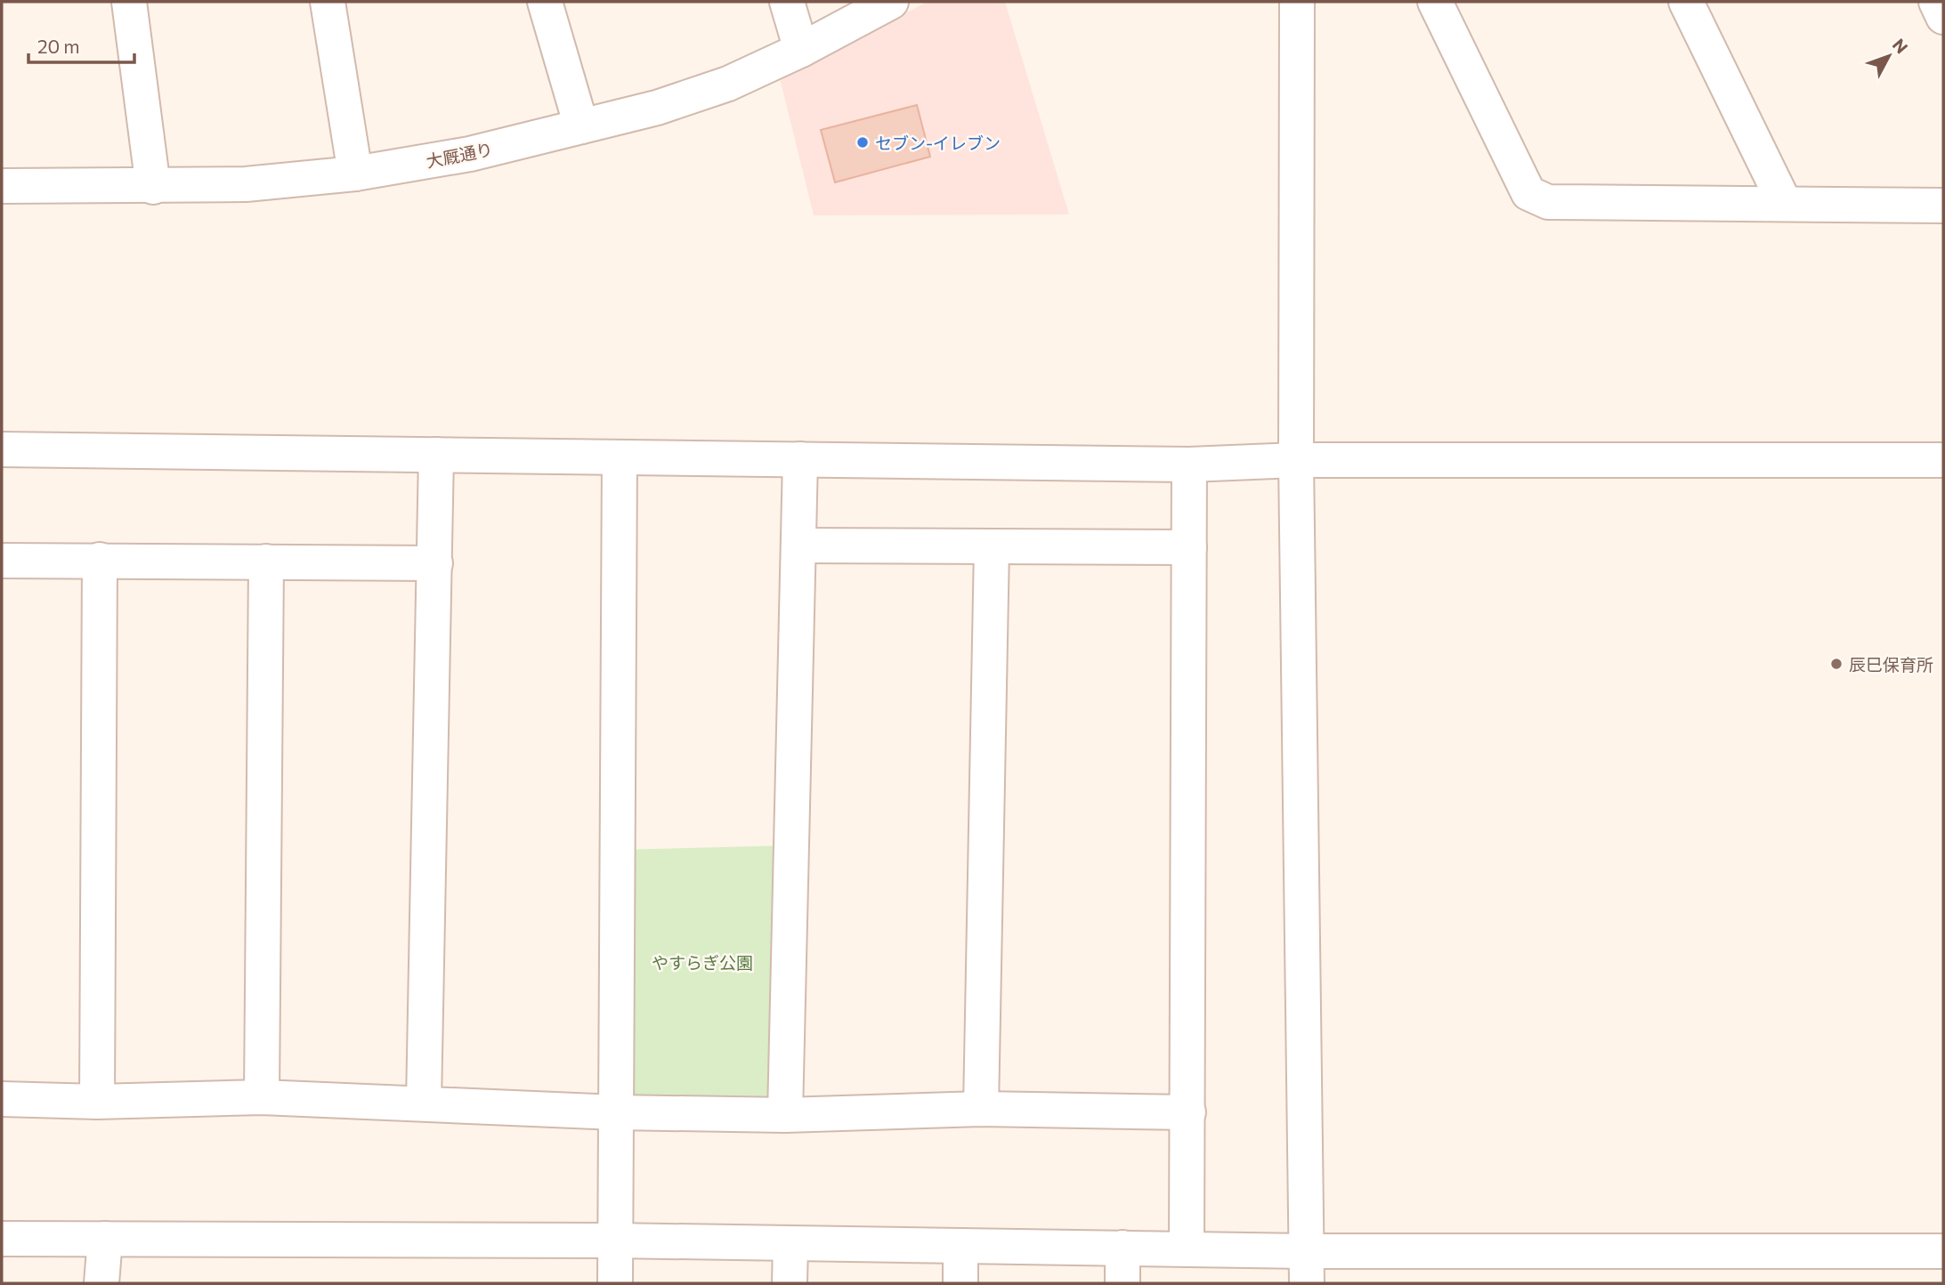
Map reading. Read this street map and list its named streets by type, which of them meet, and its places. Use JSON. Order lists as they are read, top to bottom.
{
  "streets": {
    "street": ["大厩通り"]
  },
  "parks": ["やすらぎ公園"],
  "places": ["セブン-イレブン", "辰巳保育所"],
  "scale_bar": "20 m",
  "north": "top right"
}
